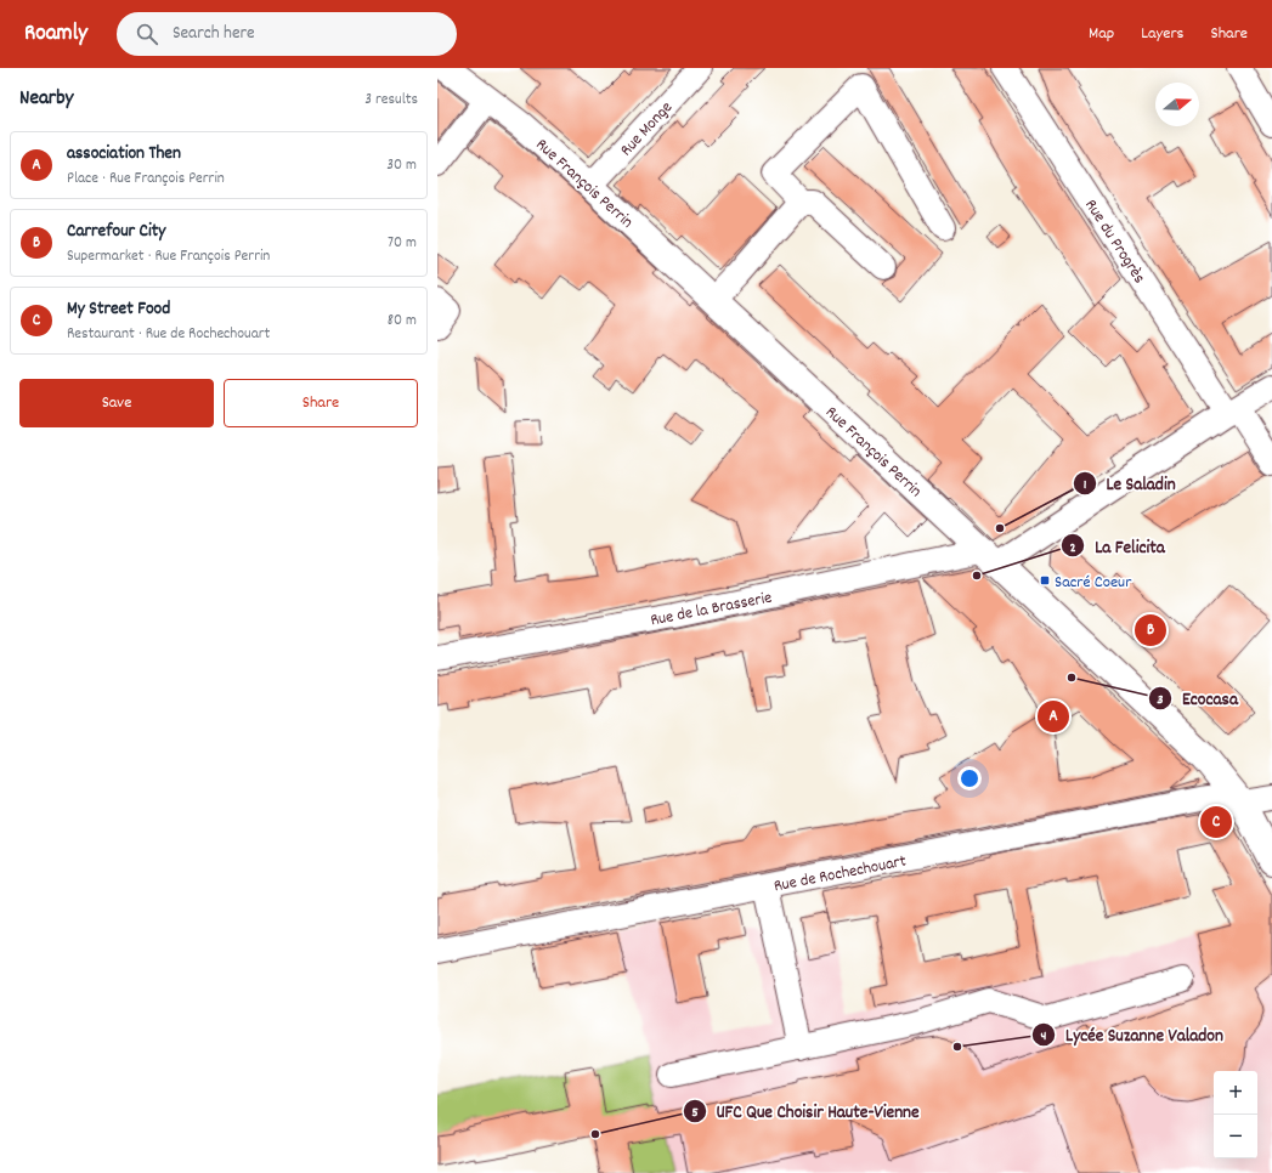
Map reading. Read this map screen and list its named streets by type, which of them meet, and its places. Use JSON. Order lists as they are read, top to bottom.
{
  "streets": {
    "main road": ["Rue François Perrin"],
    "street": [
      "Rue Monge",
      "Rue du Progrès",
      "Rue de la Brasserie",
      "Rue de Rochechouart"
    ]
  },
  "crossings": [
    ["Rue Monge", "Rue François Perrin"],
    ["Rue François Perrin", "Rue de la Brasserie"],
    ["Rue François Perrin", "Rue de Rochechouart"]
  ],
  "places": {
    "other": [
      "Le Saladin",
      "La Felicita",
      "Ecocasa",
      "Lycée Suzanne Valadon",
      "UFC Que Choisir Haute-Vienne"
    ],
    "transit": ["Sacré Coeur"]
  },
  "north": "right",
  "page": {
    "header": "Roamly",
    "search": "Search here",
    "nav": ["Map", "Layers", "Share"],
    "heading": ["Nearby", "3 results"],
    "list": [
      {
        "mark": "A",
        "name": "association Then",
        "note": "Place · Rue François Perrin",
        "value": "30 m"
      },
      {
        "mark": "B",
        "name": "Carrefour City",
        "note": "Supermarket · Rue François Perrin",
        "value": "70 m"
      },
      {
        "mark": "C",
        "name": "My Street Food",
        "note": "Restaurant · Rue de Rochechouart",
        "value": "80 m"
      }
    ],
    "buttons": ["Save", "Share"],
    "pins": ["B", "A", "C"],
    "map_buttons": ["+", "−"]
  }
}
